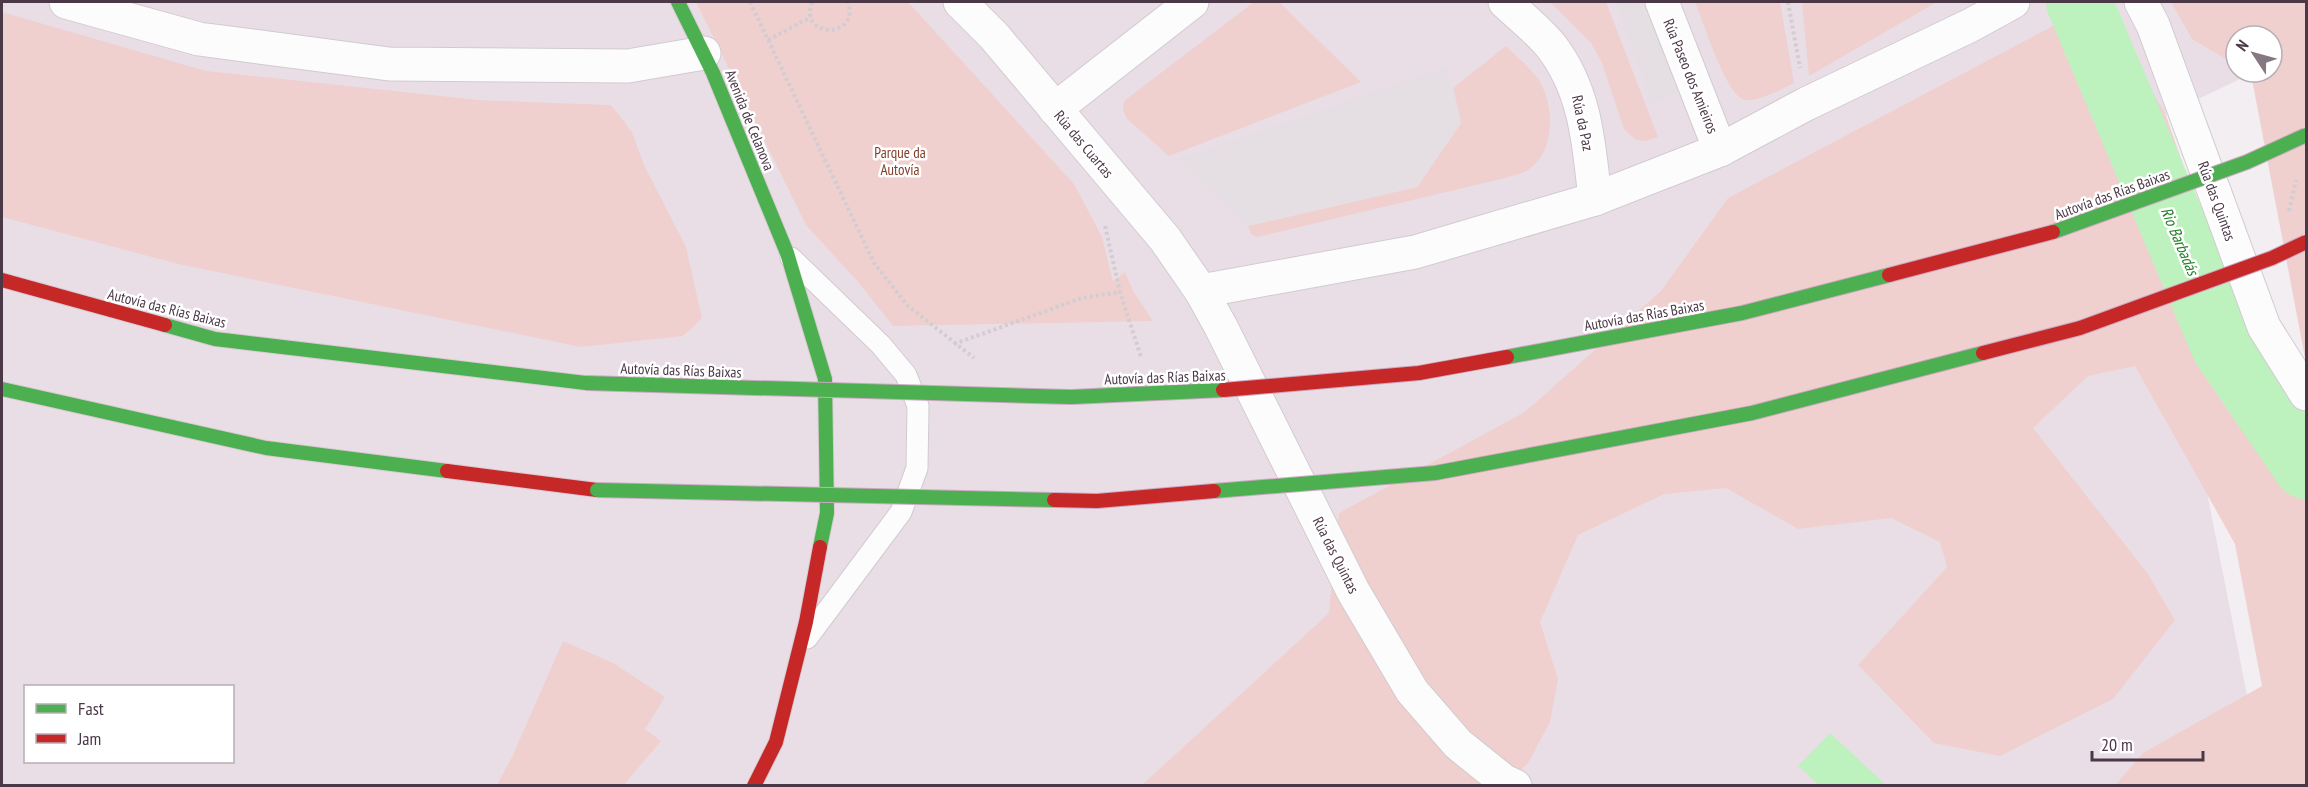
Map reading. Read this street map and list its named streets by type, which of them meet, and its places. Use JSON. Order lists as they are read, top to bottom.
{
  "streets": {
    "main road": ["Avenida de Celanova", "Autovía das Rías Baixas"],
    "street": [
      "Rúa Paseo dos Amieiros",
      "Rúa da Paz",
      "Rúa das Cuartas",
      "Rúa das Quintas"
    ]
  },
  "crossings": [
    ["Rúa das Cuartas", "Rúa das Quintas"]
  ],
  "water": ["Rio Barbadás"],
  "parks": ["Parque da Autovía"],
  "legend": ["Fast", "Jam"],
  "scale_bar": "20 m",
  "north": "top left"
}
